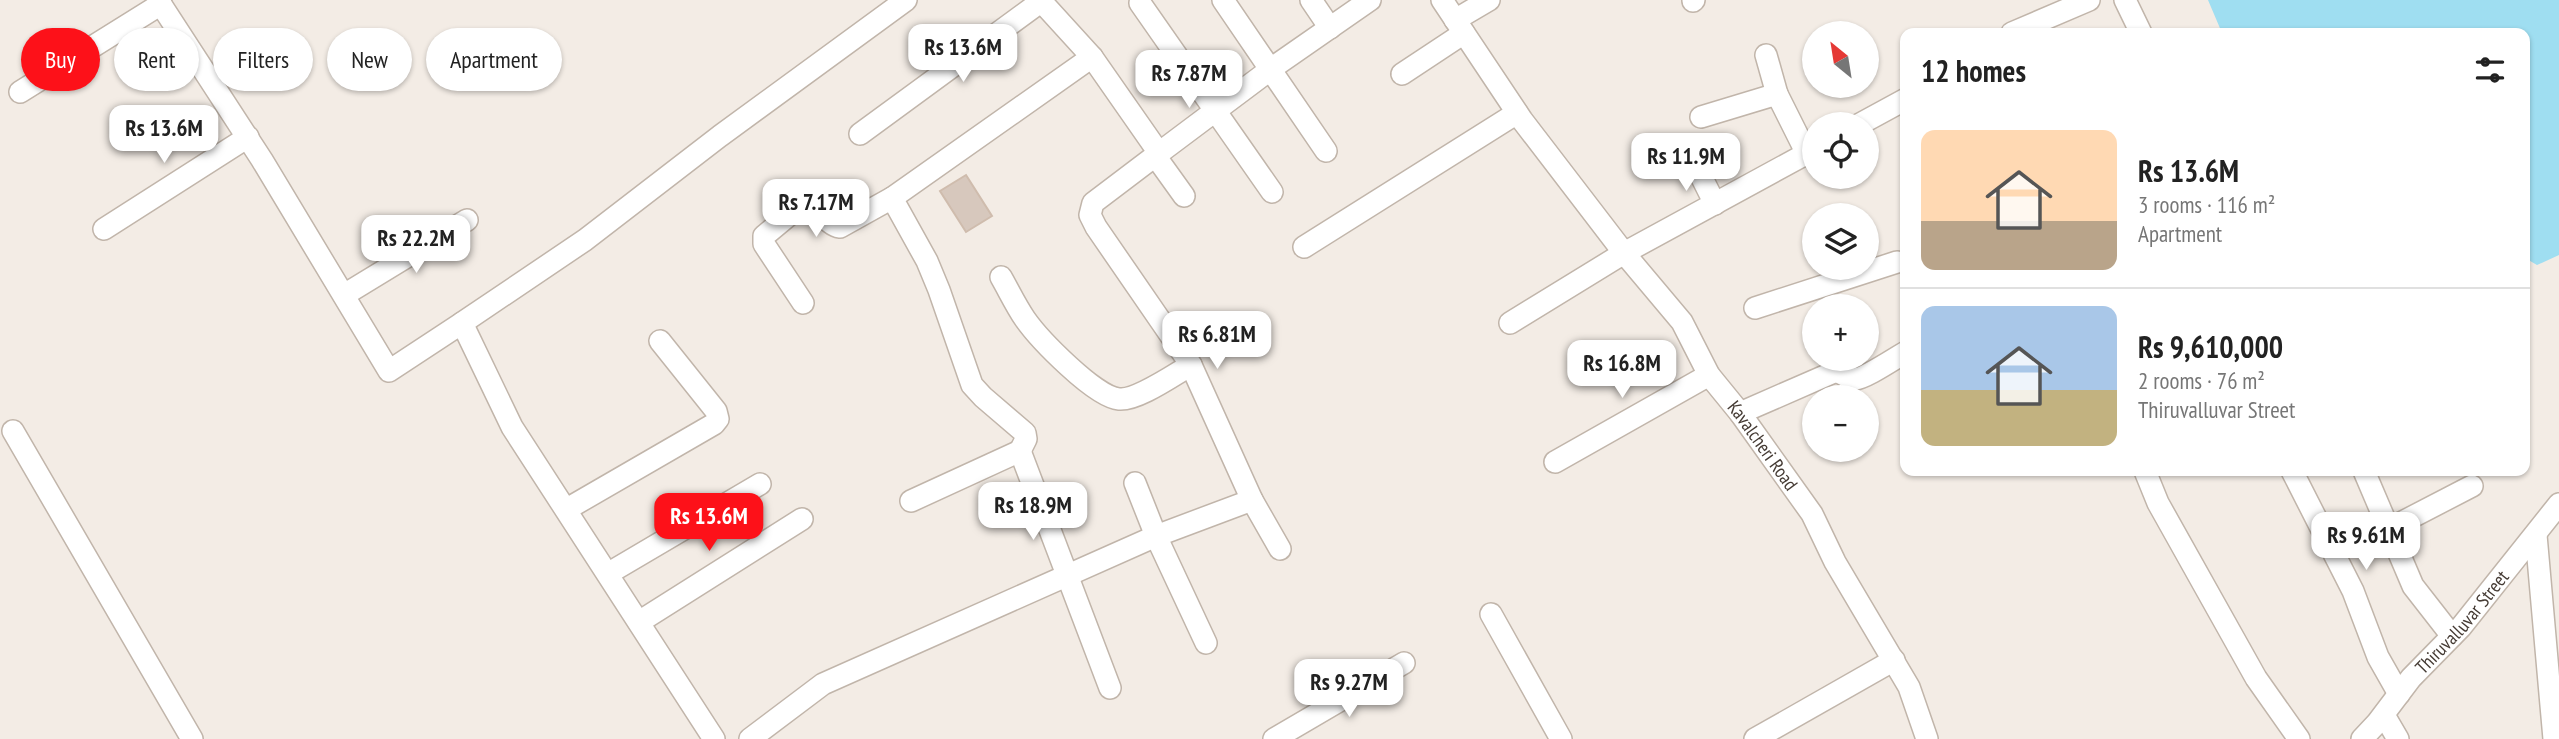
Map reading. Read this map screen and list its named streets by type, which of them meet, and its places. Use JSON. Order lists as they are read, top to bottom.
{
  "streets": {
    "street": ["Kavalcheri Road", "Thiruvalluvar Street"]
  },
  "north": "top left",
  "page": {
    "map_buttons": ["+", "−"],
    "price": [
      "Rs 13.6M",
      "Rs 7.87M",
      "Rs 13.6M",
      "Rs 11.9M",
      "Rs 7.17M",
      "Rs 22.2M",
      "Rs 6.81M",
      "Rs 16.8M",
      "Rs 18.9M",
      "Rs 13.6M",
      "Rs 9.61M",
      "Rs 9.27M"
    ],
    "chip": [
      "Buy",
      "Rent",
      "Filters",
      "New",
      "Apartment"
    ],
    "heading": "12 homes",
    "list": [
      {
        "name": "Rs 13.6M",
        "note": "3 rooms · 116 m² · Apartment"
      },
      {
        "name": "Rs 9,610,000",
        "note": "2 rooms · 76 m² · Thiruvalluvar Street"
      }
    ]
  }
}
